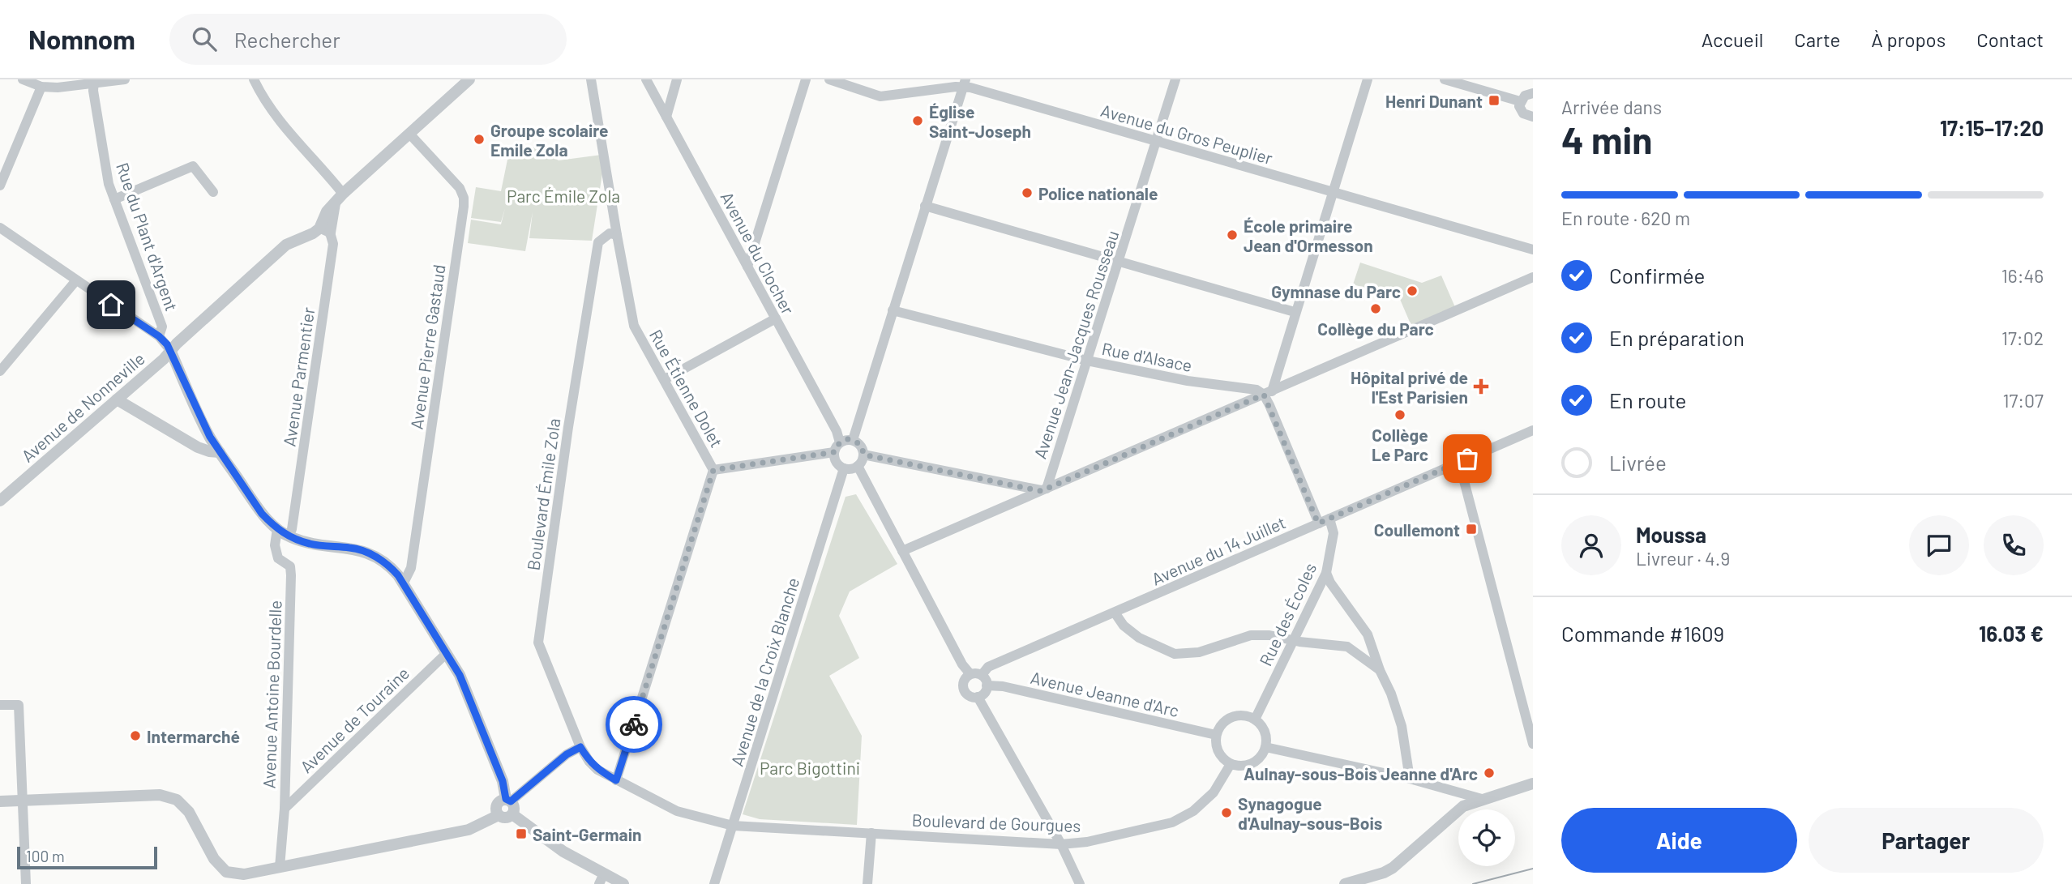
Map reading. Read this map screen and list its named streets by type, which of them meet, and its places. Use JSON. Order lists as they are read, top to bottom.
{
  "streets": {
    "street": [
      "Avenue du Gros Peuplier",
      "Rue du Plant d'Argent",
      "Avenue du Clocher",
      "Avenue Jean-Jacques Rousseau",
      "Avenue Pierre Gastaud",
      "Rue d'Alsace",
      "Avenue Parmentier",
      "Rue Étienne Dolet",
      "Avenue de Nonneville",
      "Boulevard Émile Zola",
      "Avenue du 14 Juillet",
      "Rue des Écoles",
      "Avenue de la Croix Blanche",
      "Avenue Jeanne d'Arc",
      "Avenue Antoine Bourdelle",
      "Avenue de Touraine",
      "Boulevard de Gourgues"
    ]
  },
  "crossings": [
    ["Avenue du Gros Peuplier", "Avenue Jean-Jacques Rousseau"],
    ["Avenue du Clocher", "Avenue de la Croix Blanche"],
    ["Avenue Jean-Jacques Rousseau", "Rue d'Alsace"],
    ["Avenue Parmentier", "Avenue de Nonneville"],
    ["Rue Étienne Dolet", "Boulevard Émile Zola"],
    ["Boulevard Émile Zola", "Avenue de la Croix Blanche"],
    ["Boulevard Émile Zola", "Boulevard de Gourgues"],
    ["Avenue du 14 Juillet", "Rue des Écoles"],
    ["Avenue du 14 Juillet", "Avenue Jeanne d'Arc"],
    ["Rue des Écoles", "Avenue Jeanne d'Arc"],
    ["Rue des Écoles", "Boulevard de Gourgues"],
    ["Avenue de la Croix Blanche", "Boulevard de Gourgues"],
    ["Avenue Jeanne d'Arc", "Boulevard de Gourgues"],
    ["Avenue Antoine Bourdelle", "Avenue de Touraine"]
  ],
  "parks": ["Parc Émile Zola", "Parc Bigottini"],
  "places": {
    "transit": ["Henri Dunant", "Coullemont", "Saint-Germain"],
    "other": [
      "Église Saint-Joseph",
      "Groupe scolaire Emile Zola",
      "Police nationale",
      "École primaire Jean d'Ormesson",
      "Gymnase du Parc",
      "Collège du Parc",
      "Collège Le Parc",
      "Intermarché",
      "Aulnay-sous-Bois Jeanne d'Arc",
      "Synagogue d'Aulnay-sous-Bois"
    ],
    "health": ["Hôpital privé de l'Est Parisien"]
  },
  "scale_bar": "100 m",
  "page": {
    "header": "Nomnom",
    "search": "Rechercher",
    "nav": [
      "Accueil",
      "Carte",
      "À propos",
      "Contact"
    ],
    "heading": ["4 min", "Arrivée dans", "17:15–17:20"],
    "panel": [
      "Moussa",
      "Livreur · 4.9",
      "Commande #1609",
      "16.03 €"
    ],
    "bar": "En route · 620 m",
    "list": [
      ["Confirmée", "16:46"],
      ["En préparation", "17:02"],
      ["En route", "17:07"],
      "Livrée"
    ],
    "buttons": ["Aide", "Partager"],
    "scale": "100 m"
  }
}
